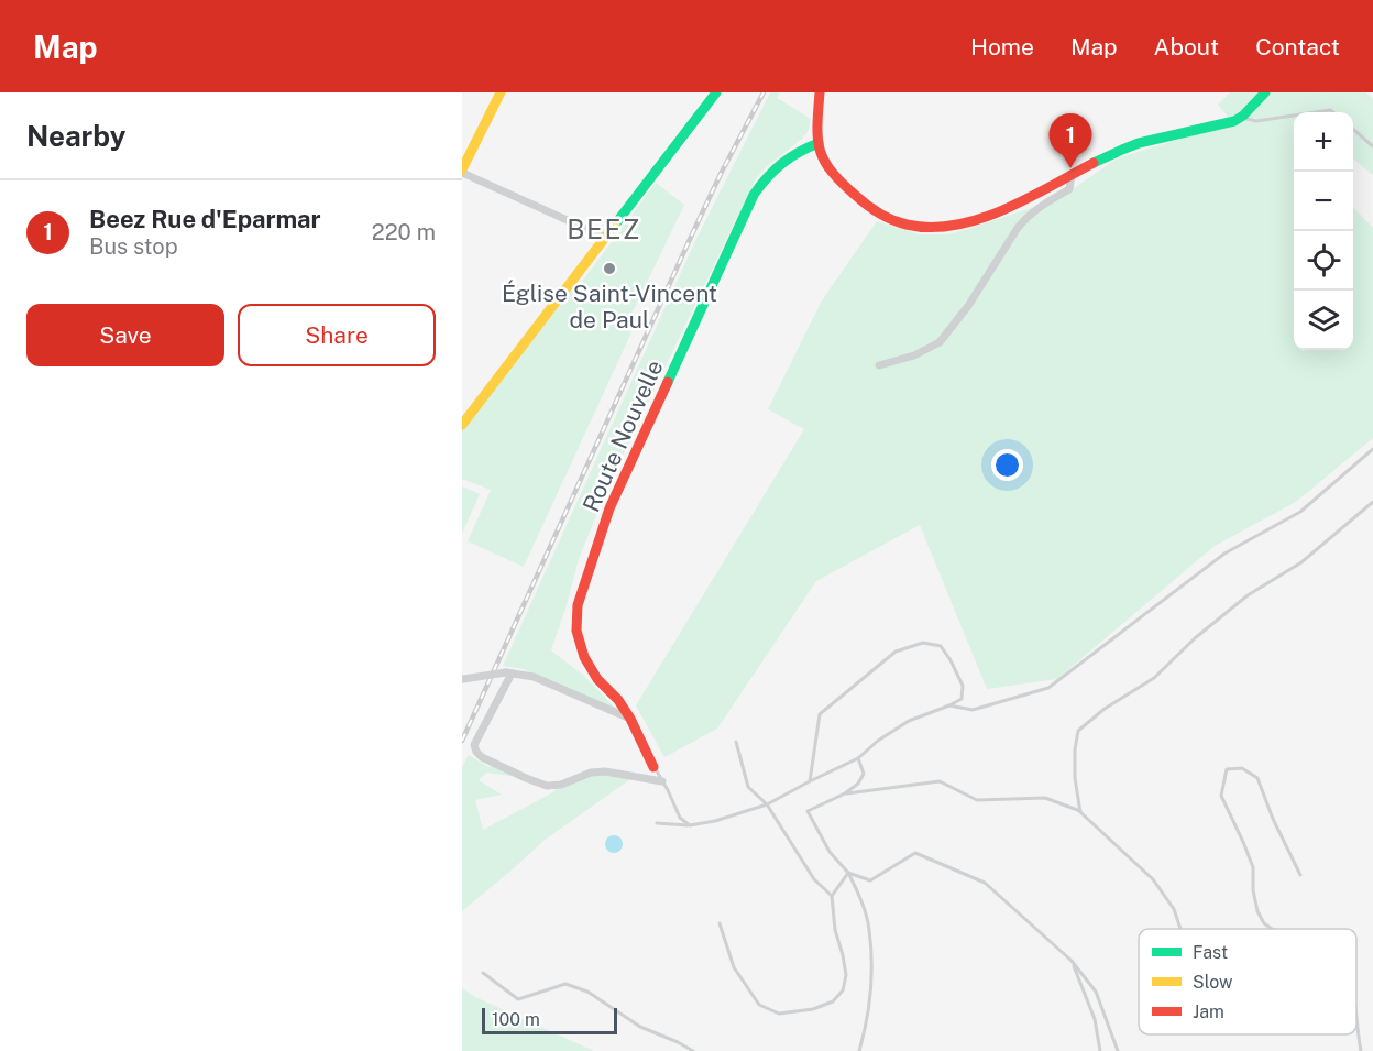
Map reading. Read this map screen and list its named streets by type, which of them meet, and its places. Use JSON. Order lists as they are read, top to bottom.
{
  "streets": {
    "street": ["Route Nouvelle"]
  },
  "districts": ["BEEZ"],
  "places": ["Église Saint-Vincent de Paul"],
  "legend": ["Fast", "Slow", "Jam"],
  "scale_bar": "100 m",
  "page": {
    "header": "Map",
    "nav": [
      "Home",
      "Map",
      "About",
      "Contact"
    ],
    "heading": "Nearby",
    "map_buttons": ["+", "−"],
    "pins": "1",
    "list": [
      {
        "mark": "1",
        "name": "Beez Rue d'Eparmar",
        "note": "Bus stop",
        "value": "220 m"
      }
    ],
    "buttons": ["Save", "Share"],
    "scale": "100 m"
  }
}
